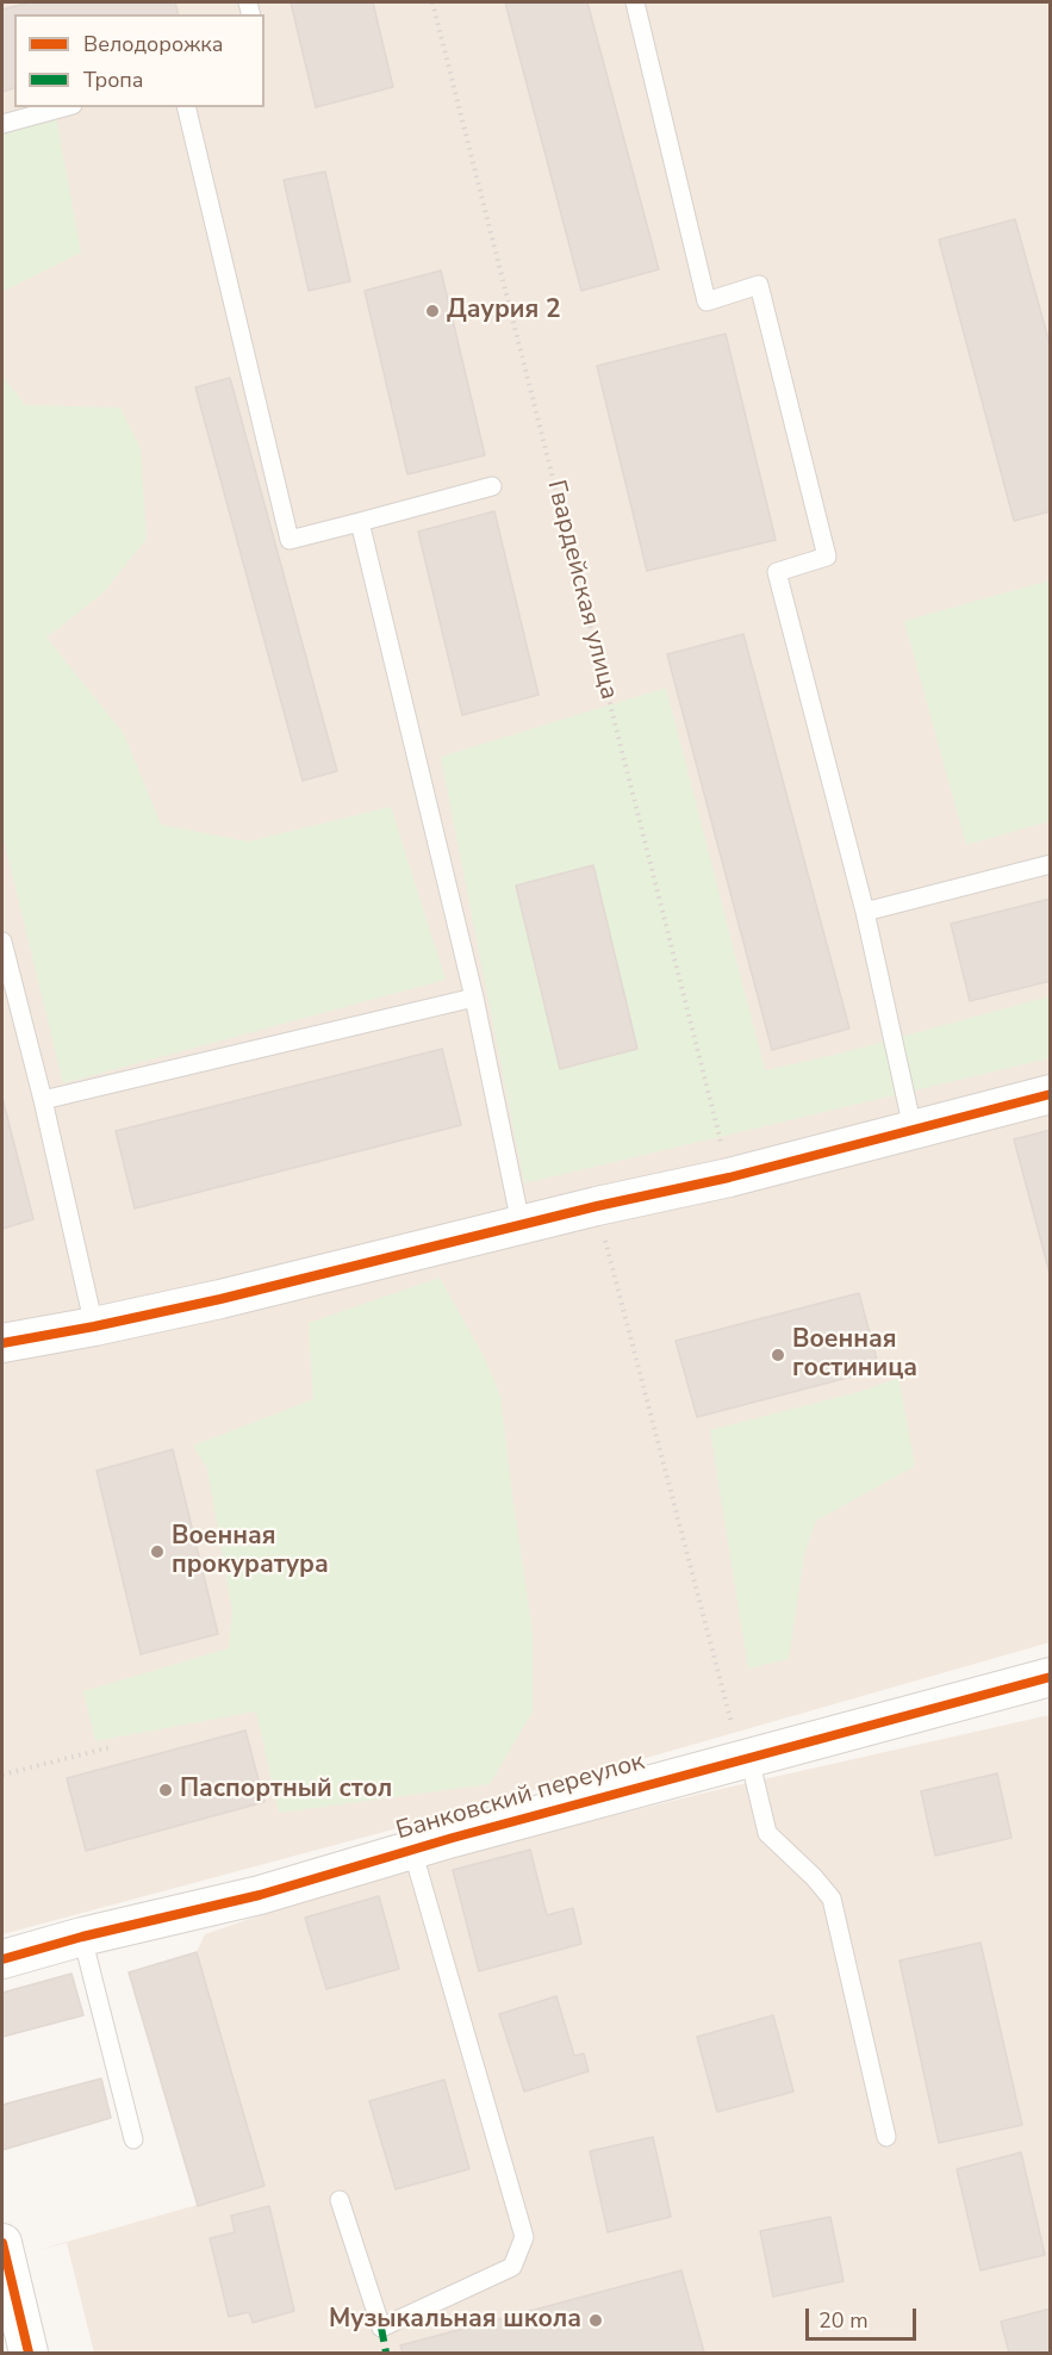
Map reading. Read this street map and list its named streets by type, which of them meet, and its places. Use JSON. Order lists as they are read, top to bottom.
{
  "streets": {
    "street": ["Банковский переулок"],
    "path": ["Гвардейская улица"]
  },
  "places": [
    "Даурия 2",
    "Военная гостиница",
    "Военная прокуратура",
    "Паспортный стол",
    "Музыкальная школа"
  ],
  "legend": ["Велодорожка", "Тропа"],
  "scale_bar": "20 m"
}
